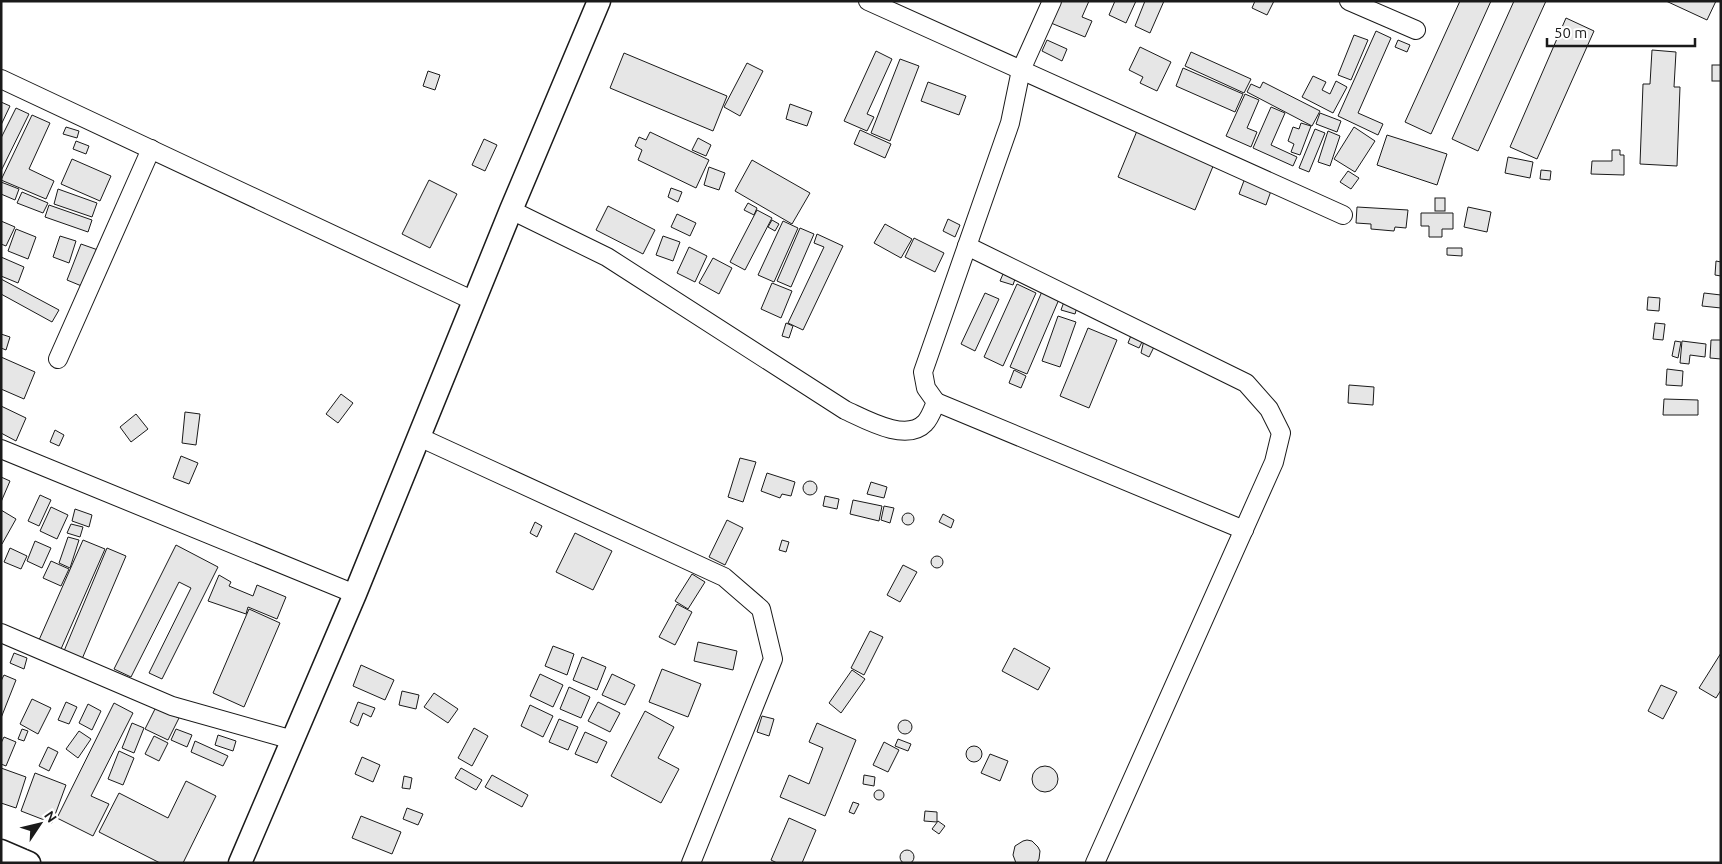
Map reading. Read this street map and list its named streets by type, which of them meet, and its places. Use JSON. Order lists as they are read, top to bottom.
{
  "scale_bar": "50 m",
  "north": "top right"
}
